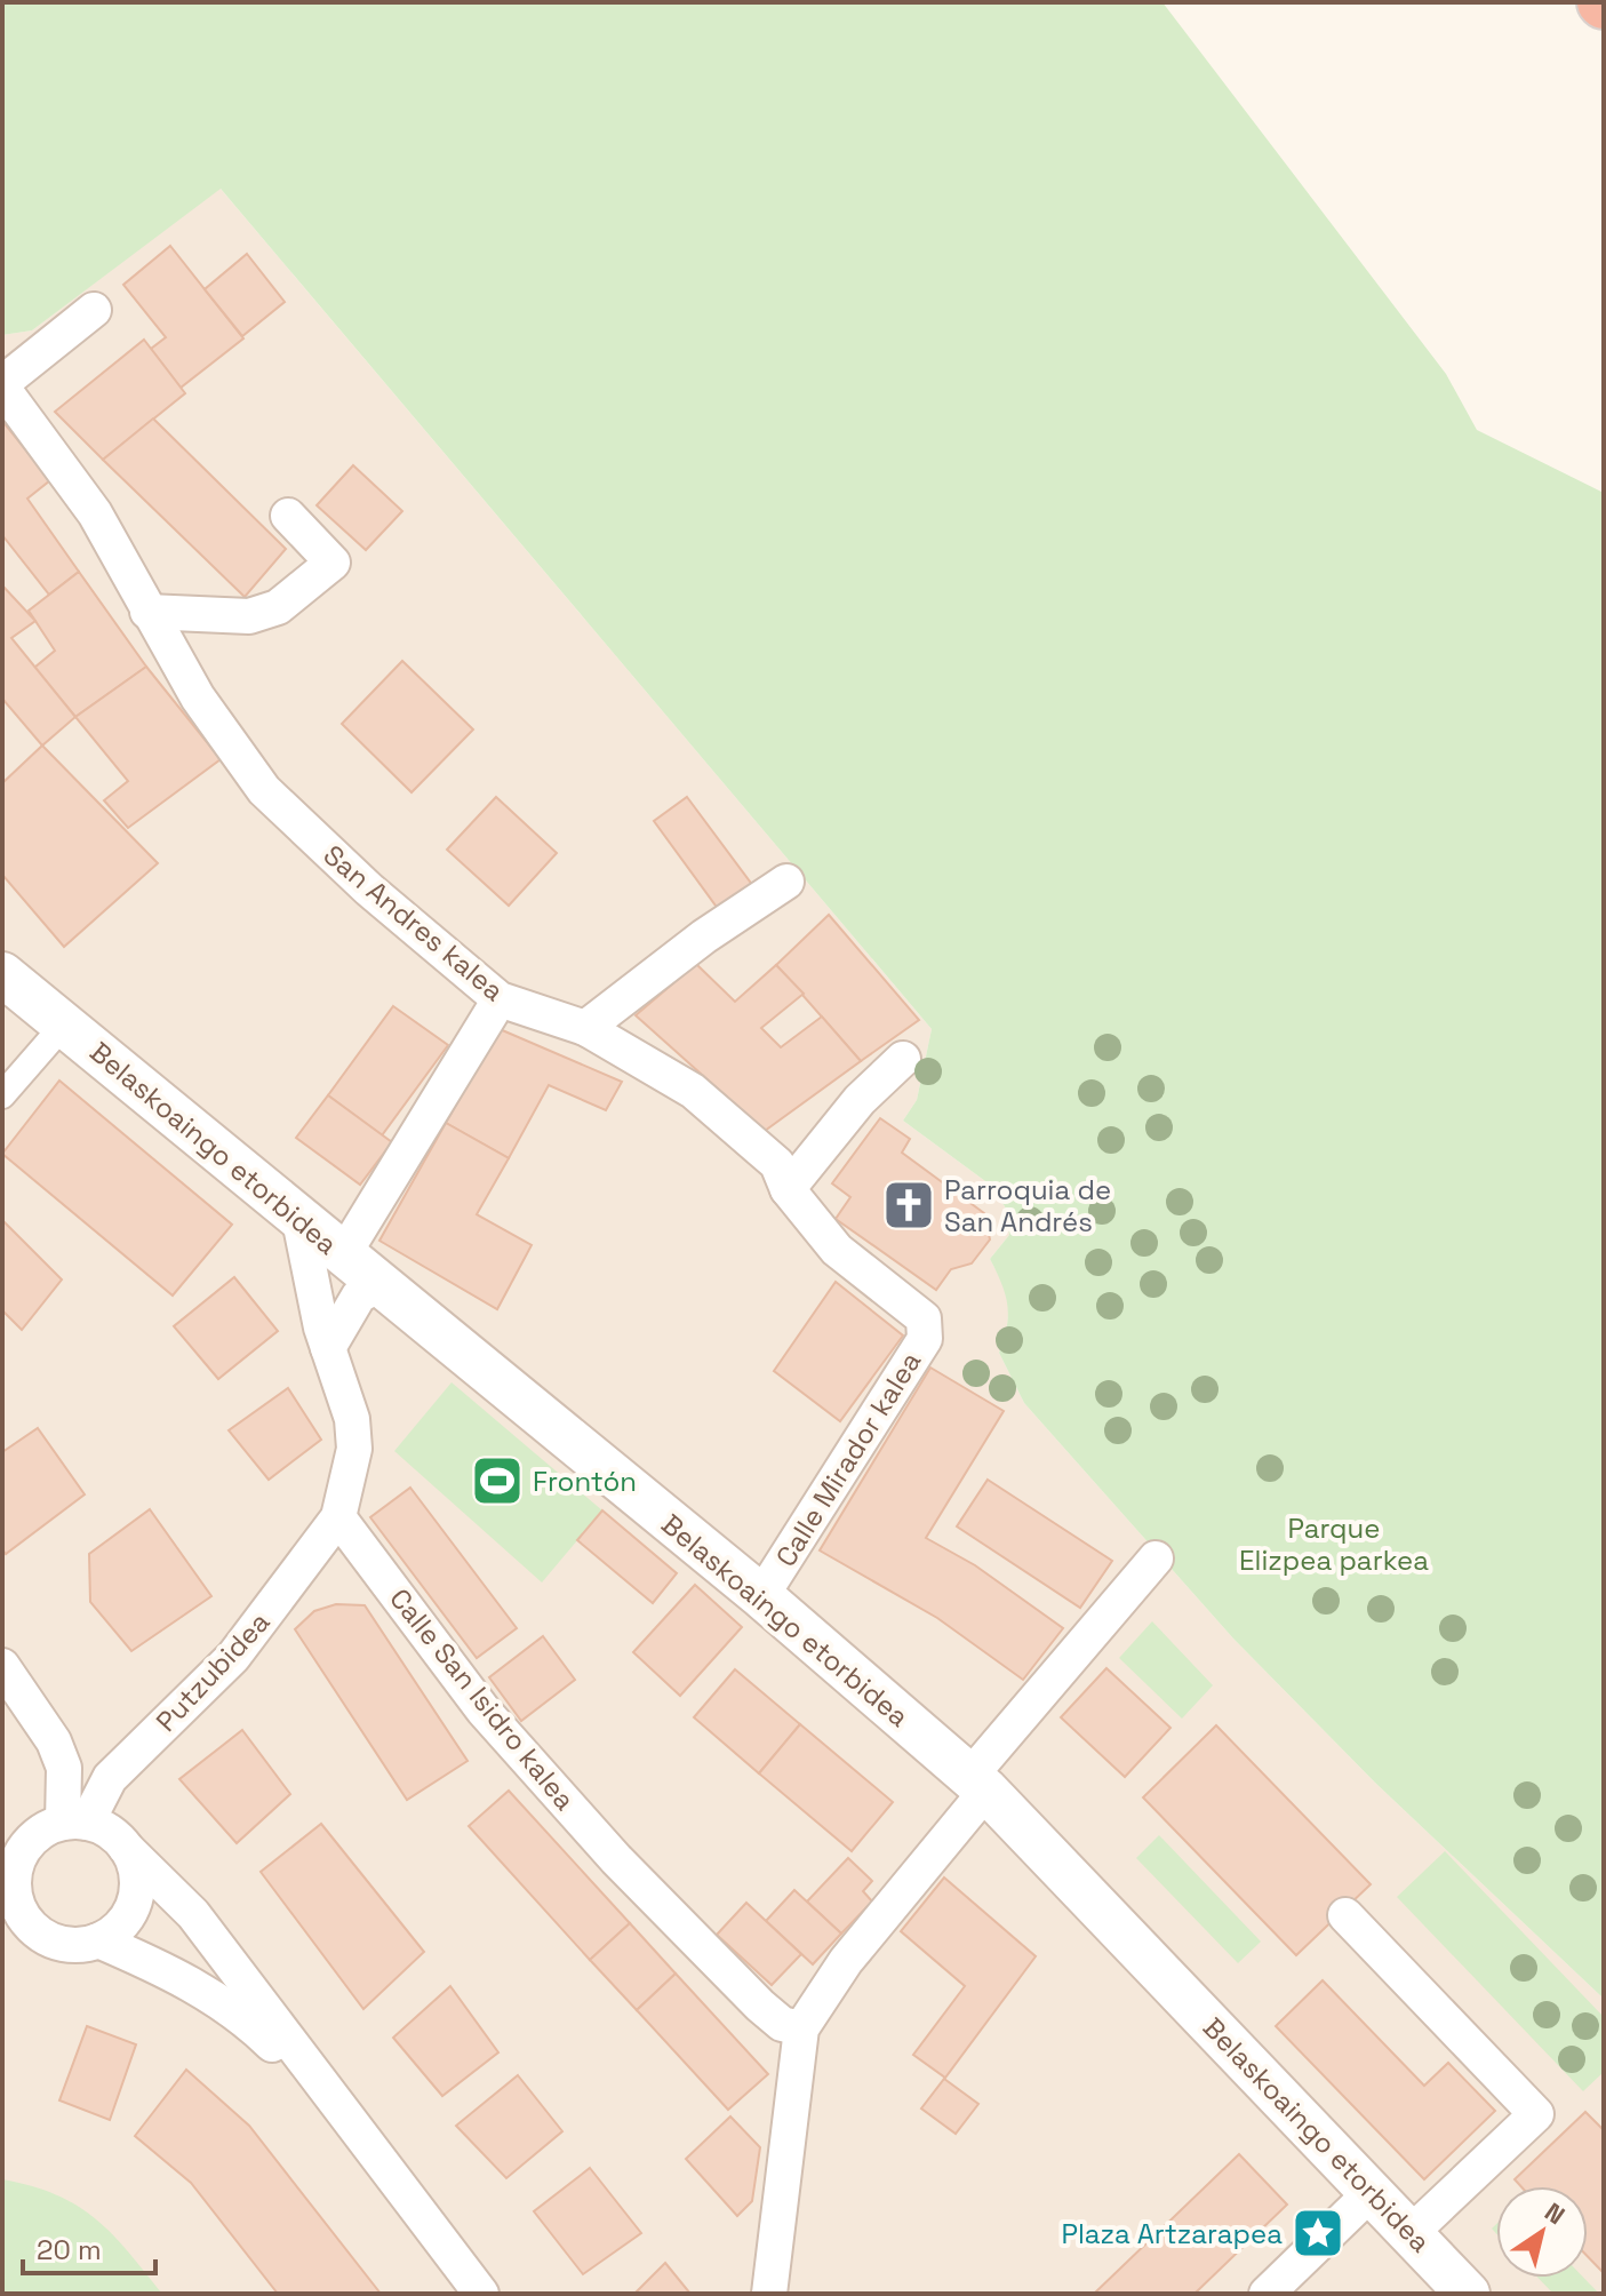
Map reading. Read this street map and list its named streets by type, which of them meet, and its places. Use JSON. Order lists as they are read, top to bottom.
{
  "streets": {
    "street": [
      "San Andres kalea",
      "Belaskoaingo etorbidea",
      "Calle Mirador kalea",
      "Putzubidea",
      "Calle San Isidro kalea"
    ]
  },
  "crossings": [
    ["San Andres kalea", "Calle Mirador kalea"],
    ["Belaskoaingo etorbidea", "Calle Mirador kalea"],
    ["Putzubidea", "Calle San Isidro kalea"]
  ],
  "parks": ["Parque Elizpea parkea"],
  "places": {
    "church": ["Parroquia de San Andrés"],
    "sports": ["Frontón"],
    "place": ["Plaza Artzarapea"]
  },
  "scale_bar": "20 m",
  "north": "top right"
}
